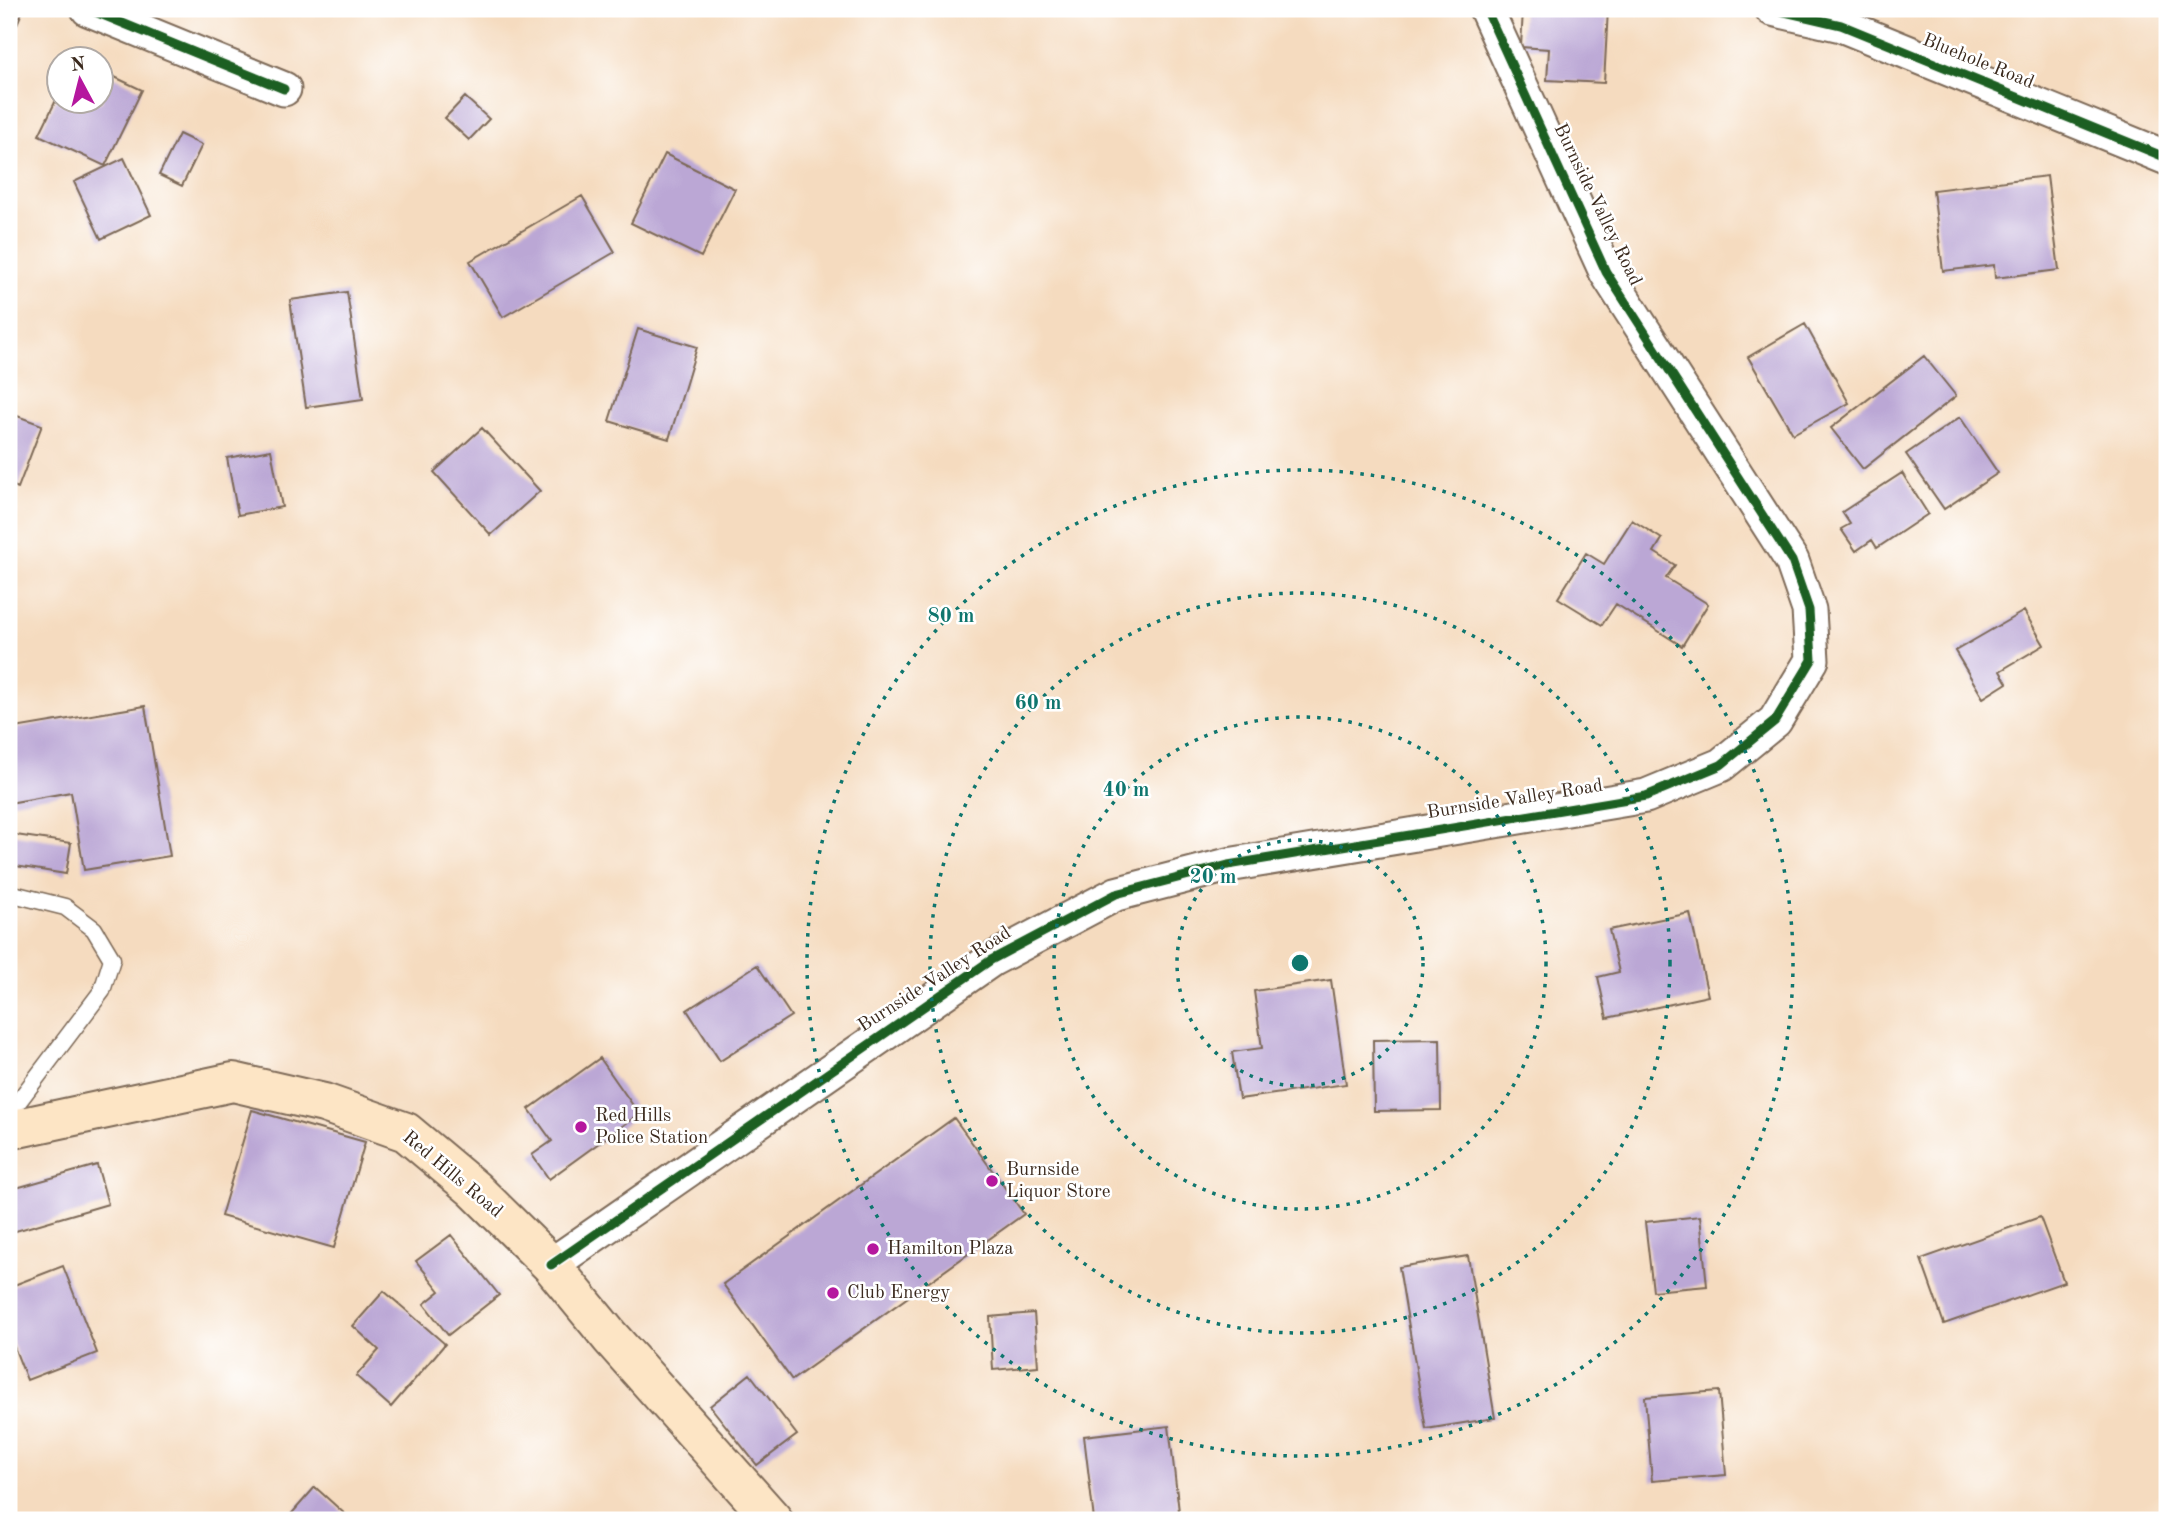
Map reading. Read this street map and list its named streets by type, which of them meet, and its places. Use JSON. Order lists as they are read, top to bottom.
{
  "streets": {
    "main road": ["Red Hills Road"],
    "street": ["Bluehole Road", "Burnside Valley Road"]
  },
  "crossings": [
    ["Burnside Valley Road", "Red Hills Road"]
  ],
  "places": [
    "Red Hills Police Station",
    "Burnside Liquor Store",
    "Hamilton Plaza",
    "Club Energy"
  ],
  "north": "top",
  "rings": [
    "80 m",
    "60 m",
    "40 m",
    "20 m"
  ]
}
